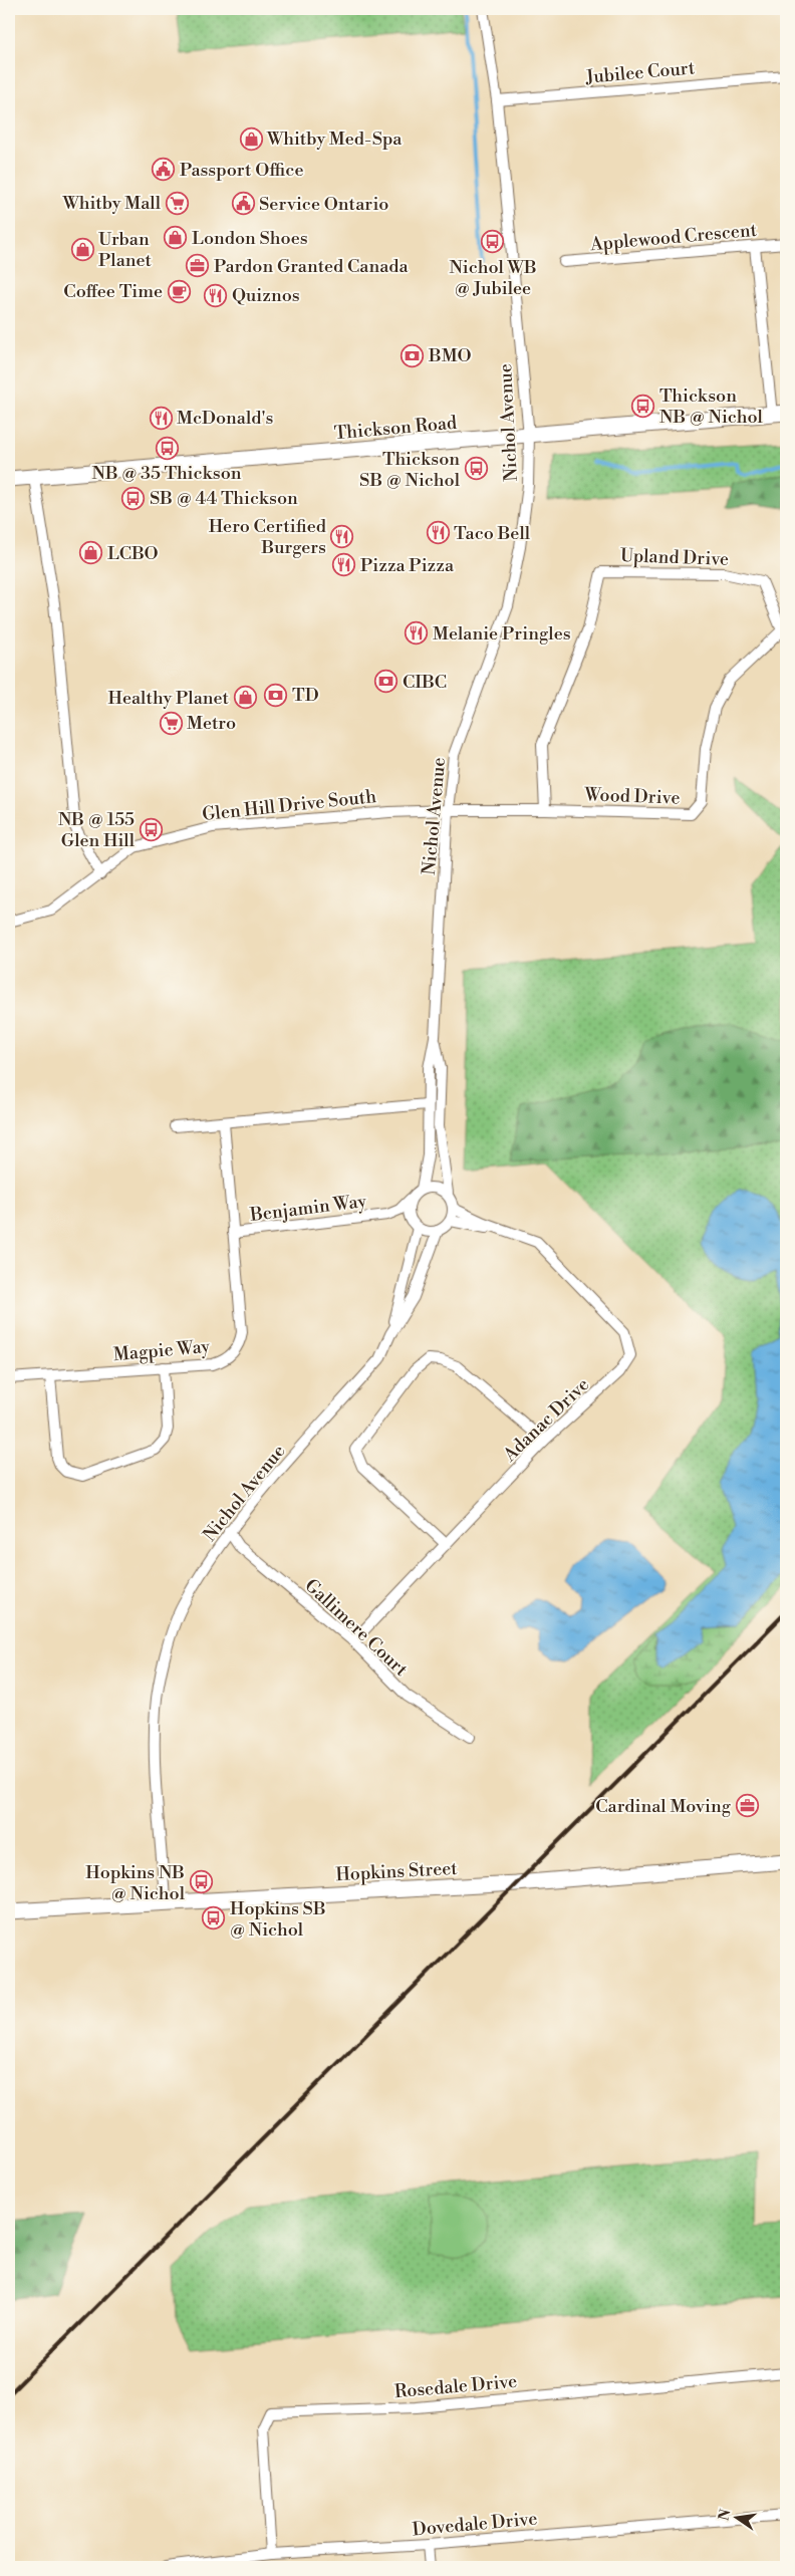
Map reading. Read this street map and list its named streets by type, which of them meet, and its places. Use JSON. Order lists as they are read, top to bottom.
{
  "streets": {
    "main road": ["Thickson Road", "Hopkins Street"],
    "street": [
      "Jubilee Court",
      "Applewood Crescent",
      "Nichol Avenue",
      "Upland Drive",
      "Wood Drive",
      "Glen Hill Drive South",
      "Benjamin Way",
      "Magpie Way",
      "Adanac Drive",
      "Gallimere Court",
      "Rosedale Drive",
      "Dovedale Drive"
    ]
  },
  "crossings": [
    ["Jubilee Court", "Nichol Avenue"],
    ["Nichol Avenue", "Thickson Road"],
    ["Nichol Avenue", "Wood Drive"],
    ["Nichol Avenue", "Glen Hill Drive South"],
    ["Nichol Avenue", "Benjamin Way"],
    ["Nichol Avenue", "Adanac Drive"],
    ["Nichol Avenue", "Gallimere Court"],
    ["Nichol Avenue", "Hopkins Street"],
    ["Upland Drive", "Wood Drive"],
    ["Wood Drive", "Glen Hill Drive South"],
    ["Benjamin Way", "Magpie Way"],
    ["Benjamin Way", "Adanac Drive"],
    ["Adanac Drive", "Gallimere Court"],
    ["Rosedale Drive", "Dovedale Drive"]
  ],
  "places": {
    "shop": [
      "Whitby Med-Spa",
      "London Shoes",
      "Urban Planet",
      "LCBO",
      "Healthy Planet"
    ],
    "public building": ["Passport Office", "Service Ontario"],
    "supermarket": ["Whitby Mall", "Metro"],
    "bus stop": [
      "Nichol WB @ Jubilee",
      "Thickson NB @ Nichol",
      "NB @ 35 Thickson",
      "Thickson SB @ Nichol",
      "SB @ 44 Thickson",
      "NB @ 155 Glen Hill",
      "Hopkins NB @ Nichol",
      "Hopkins SB @ Nichol"
    ],
    "office": ["Pardon Granted Canada", "Cardinal Moving"],
    "cafe": ["Coffee Time"],
    "restaurant": [
      "Quiznos",
      "McDonald's",
      "Taco Bell",
      "Hero Certified Burgers",
      "Pizza Pizza",
      "Melanie Pringles"
    ],
    "bank": ["BMO", "CIBC", "TD"]
  },
  "north": "left"
}
